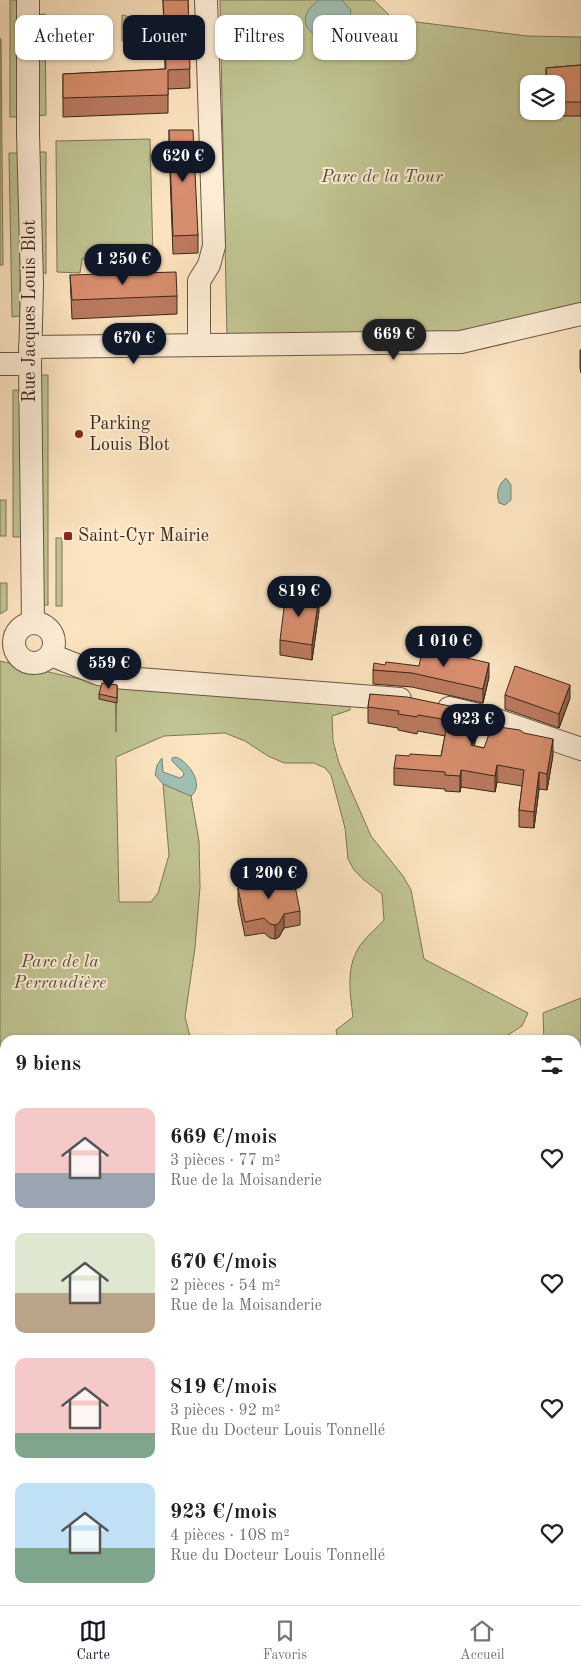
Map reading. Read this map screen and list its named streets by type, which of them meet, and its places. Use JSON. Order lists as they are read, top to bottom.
{
  "streets": {
    "street": ["Rue Jacques Louis Blot"]
  },
  "parks": ["Parc de la Tour", "Parc de la Perraudière"],
  "places": {
    "other": ["Parking Louis Blot"],
    "transit": ["Saint-Cyr Mairie"]
  },
  "page": {
    "chip": [
      "Acheter",
      "Louer",
      "Filtres",
      "Nouveau"
    ],
    "price": [
      "620 €",
      "1 250 €",
      "669 €",
      "670 €",
      "819 €",
      "1 010 €",
      "559 €",
      "923 €",
      "1 200 €"
    ],
    "heading": "9 biens",
    "list": [
      {
        "name": "669 €/mois",
        "note": "3 pièces · 77 m² · Rue de la Moisanderie"
      },
      {
        "name": "670 €/mois",
        "note": "2 pièces · 54 m² · Rue de la Moisanderie"
      },
      {
        "name": "819 €/mois",
        "note": "3 pièces · 92 m² · Rue du Docteur Louis Tonnellé"
      },
      {
        "name": "923 €/mois",
        "note": "4 pièces · 108 m² · Rue du Docteur Louis Tonnellé"
      }
    ],
    "tabs": ["Carte", "Favoris", "Accueil"]
  }
}
